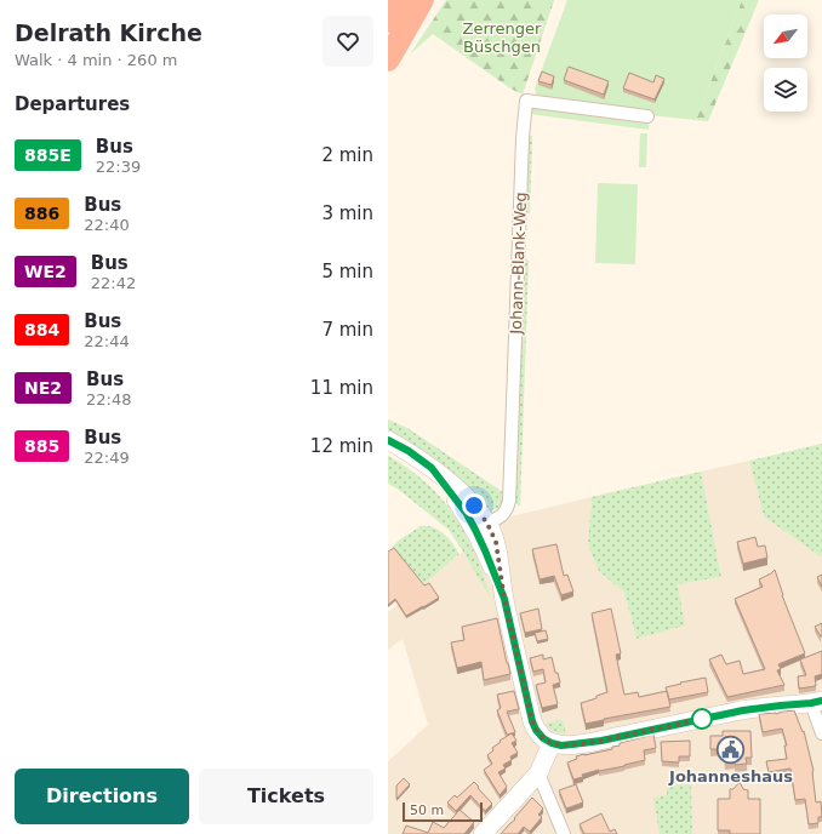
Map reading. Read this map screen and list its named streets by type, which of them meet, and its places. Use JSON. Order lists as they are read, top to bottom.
{
  "streets": {
    "street": ["Johann-Blank-Weg"]
  },
  "parks": ["Zerrenger Büschgen"],
  "places": {
    "public building": ["Johanneshaus"]
  },
  "lines": ["bus line 885E"],
  "scale_bar": "50 m",
  "north": "bottom left",
  "page": {
    "heading": [
      ["Delrath Kirche", "Walk · 4 min · 260 m"],
      "Departures"
    ],
    "list": [
      {
        "mark": "885E",
        "name": "Bus",
        "note": "22:39",
        "value": "2 min"
      },
      {
        "mark": "886",
        "name": "Bus",
        "note": "22:40",
        "value": "3 min"
      },
      {
        "mark": "WE2",
        "name": "Bus",
        "note": "22:42",
        "value": "5 min"
      },
      {
        "mark": "884",
        "name": "Bus",
        "note": "22:44",
        "value": "7 min"
      },
      {
        "mark": "NE2",
        "name": "Bus",
        "note": "22:48",
        "value": "11 min"
      },
      {
        "mark": "885",
        "name": "Bus",
        "note": "22:49",
        "value": "12 min"
      }
    ],
    "buttons": ["Directions", "Tickets"],
    "scale": "50 m"
  }
}
